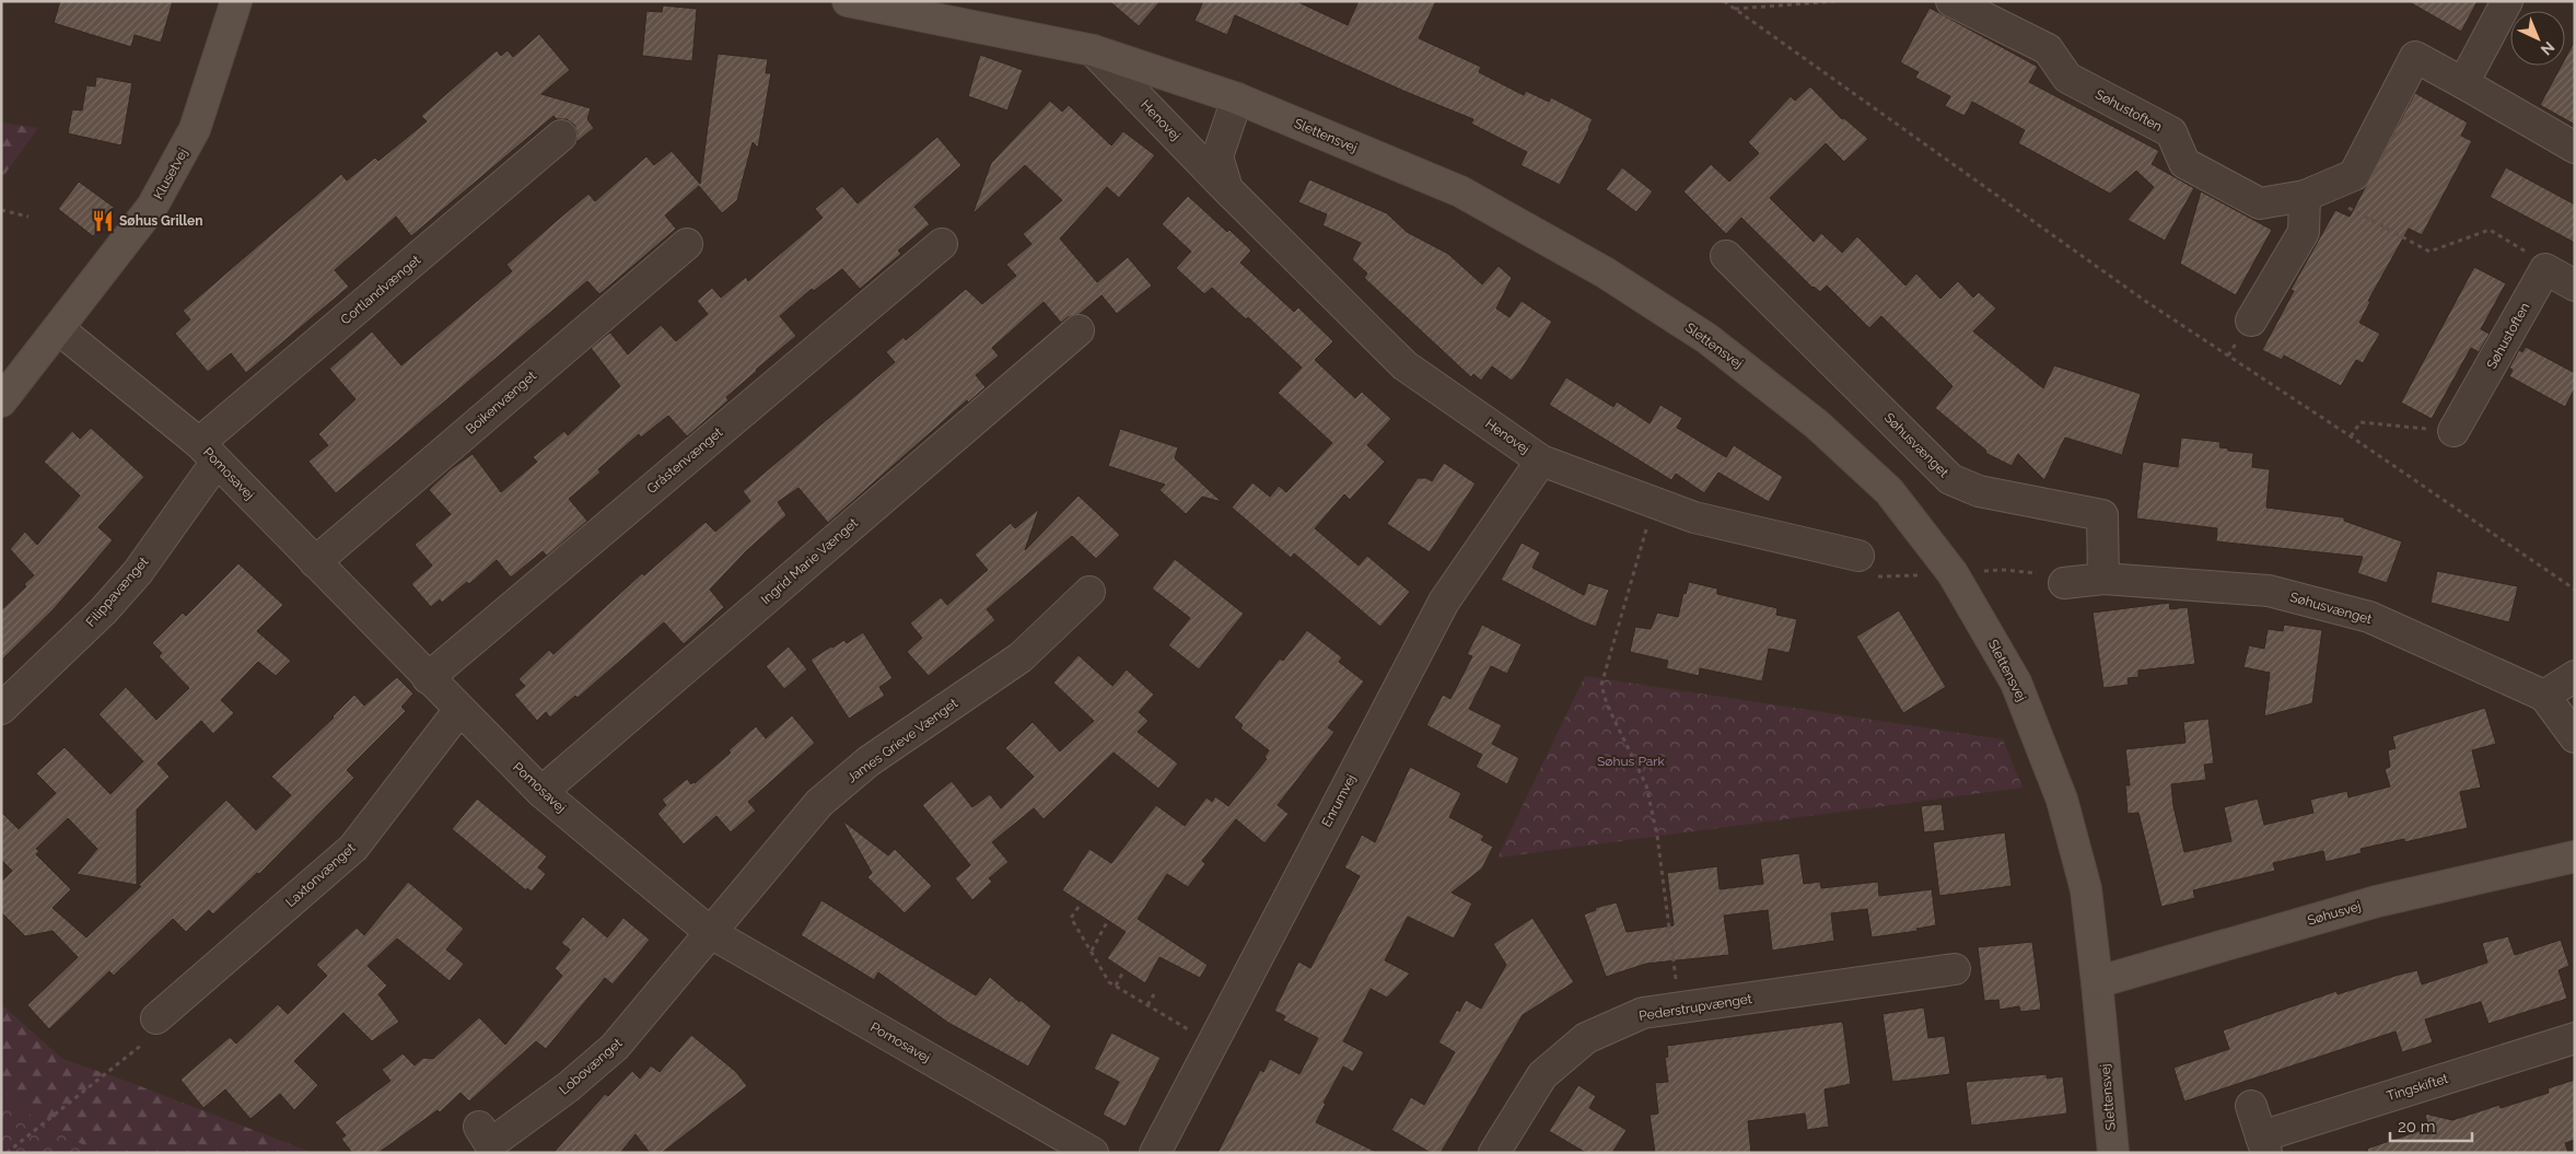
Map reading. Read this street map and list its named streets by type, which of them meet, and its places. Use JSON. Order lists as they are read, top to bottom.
{
  "streets": {
    "street": [
      "Søhustoften",
      "Henovej",
      "Slettensvej",
      "Klusetvej",
      "Cortlandvænget",
      "Boikenvænget",
      "Søhusvænget",
      "Gråstenvænget",
      "Pomosavej",
      "Ingrid Marie Vænget",
      "Filippavænget",
      "James Grieve Vænget",
      "Enrumvej",
      "Laxtonvænget",
      "Søhusvej",
      "Pederstrupvænget",
      "Lobovænget",
      "Tingskiftet"
    ]
  },
  "crossings": [
    ["Henovej", "Slettensvej"],
    ["Henovej", "Enrumvej"],
    ["Slettensvej", "Søhusvej"],
    ["Klusetvej", "Pomosavej"],
    ["Cortlandvænget", "Pomosavej"],
    ["Cortlandvænget", "Filippavænget"],
    ["Boikenvænget", "Pomosavej"],
    ["Gråstenvænget", "Pomosavej"],
    ["Pomosavej", "Ingrid Marie Vænget"],
    ["Pomosavej", "Filippavænget"],
    ["Pomosavej", "James Grieve Vænget"],
    ["Pomosavej", "Laxtonvænget"],
    ["Pomosavej", "Lobovænget"],
    ["James Grieve Vænget", "Lobovænget"]
  ],
  "parks": ["Søhus Park"],
  "places": {
    "restaurant": ["Søhus Grillen"]
  },
  "scale_bar": "20 m",
  "north": "bottom right"
}
